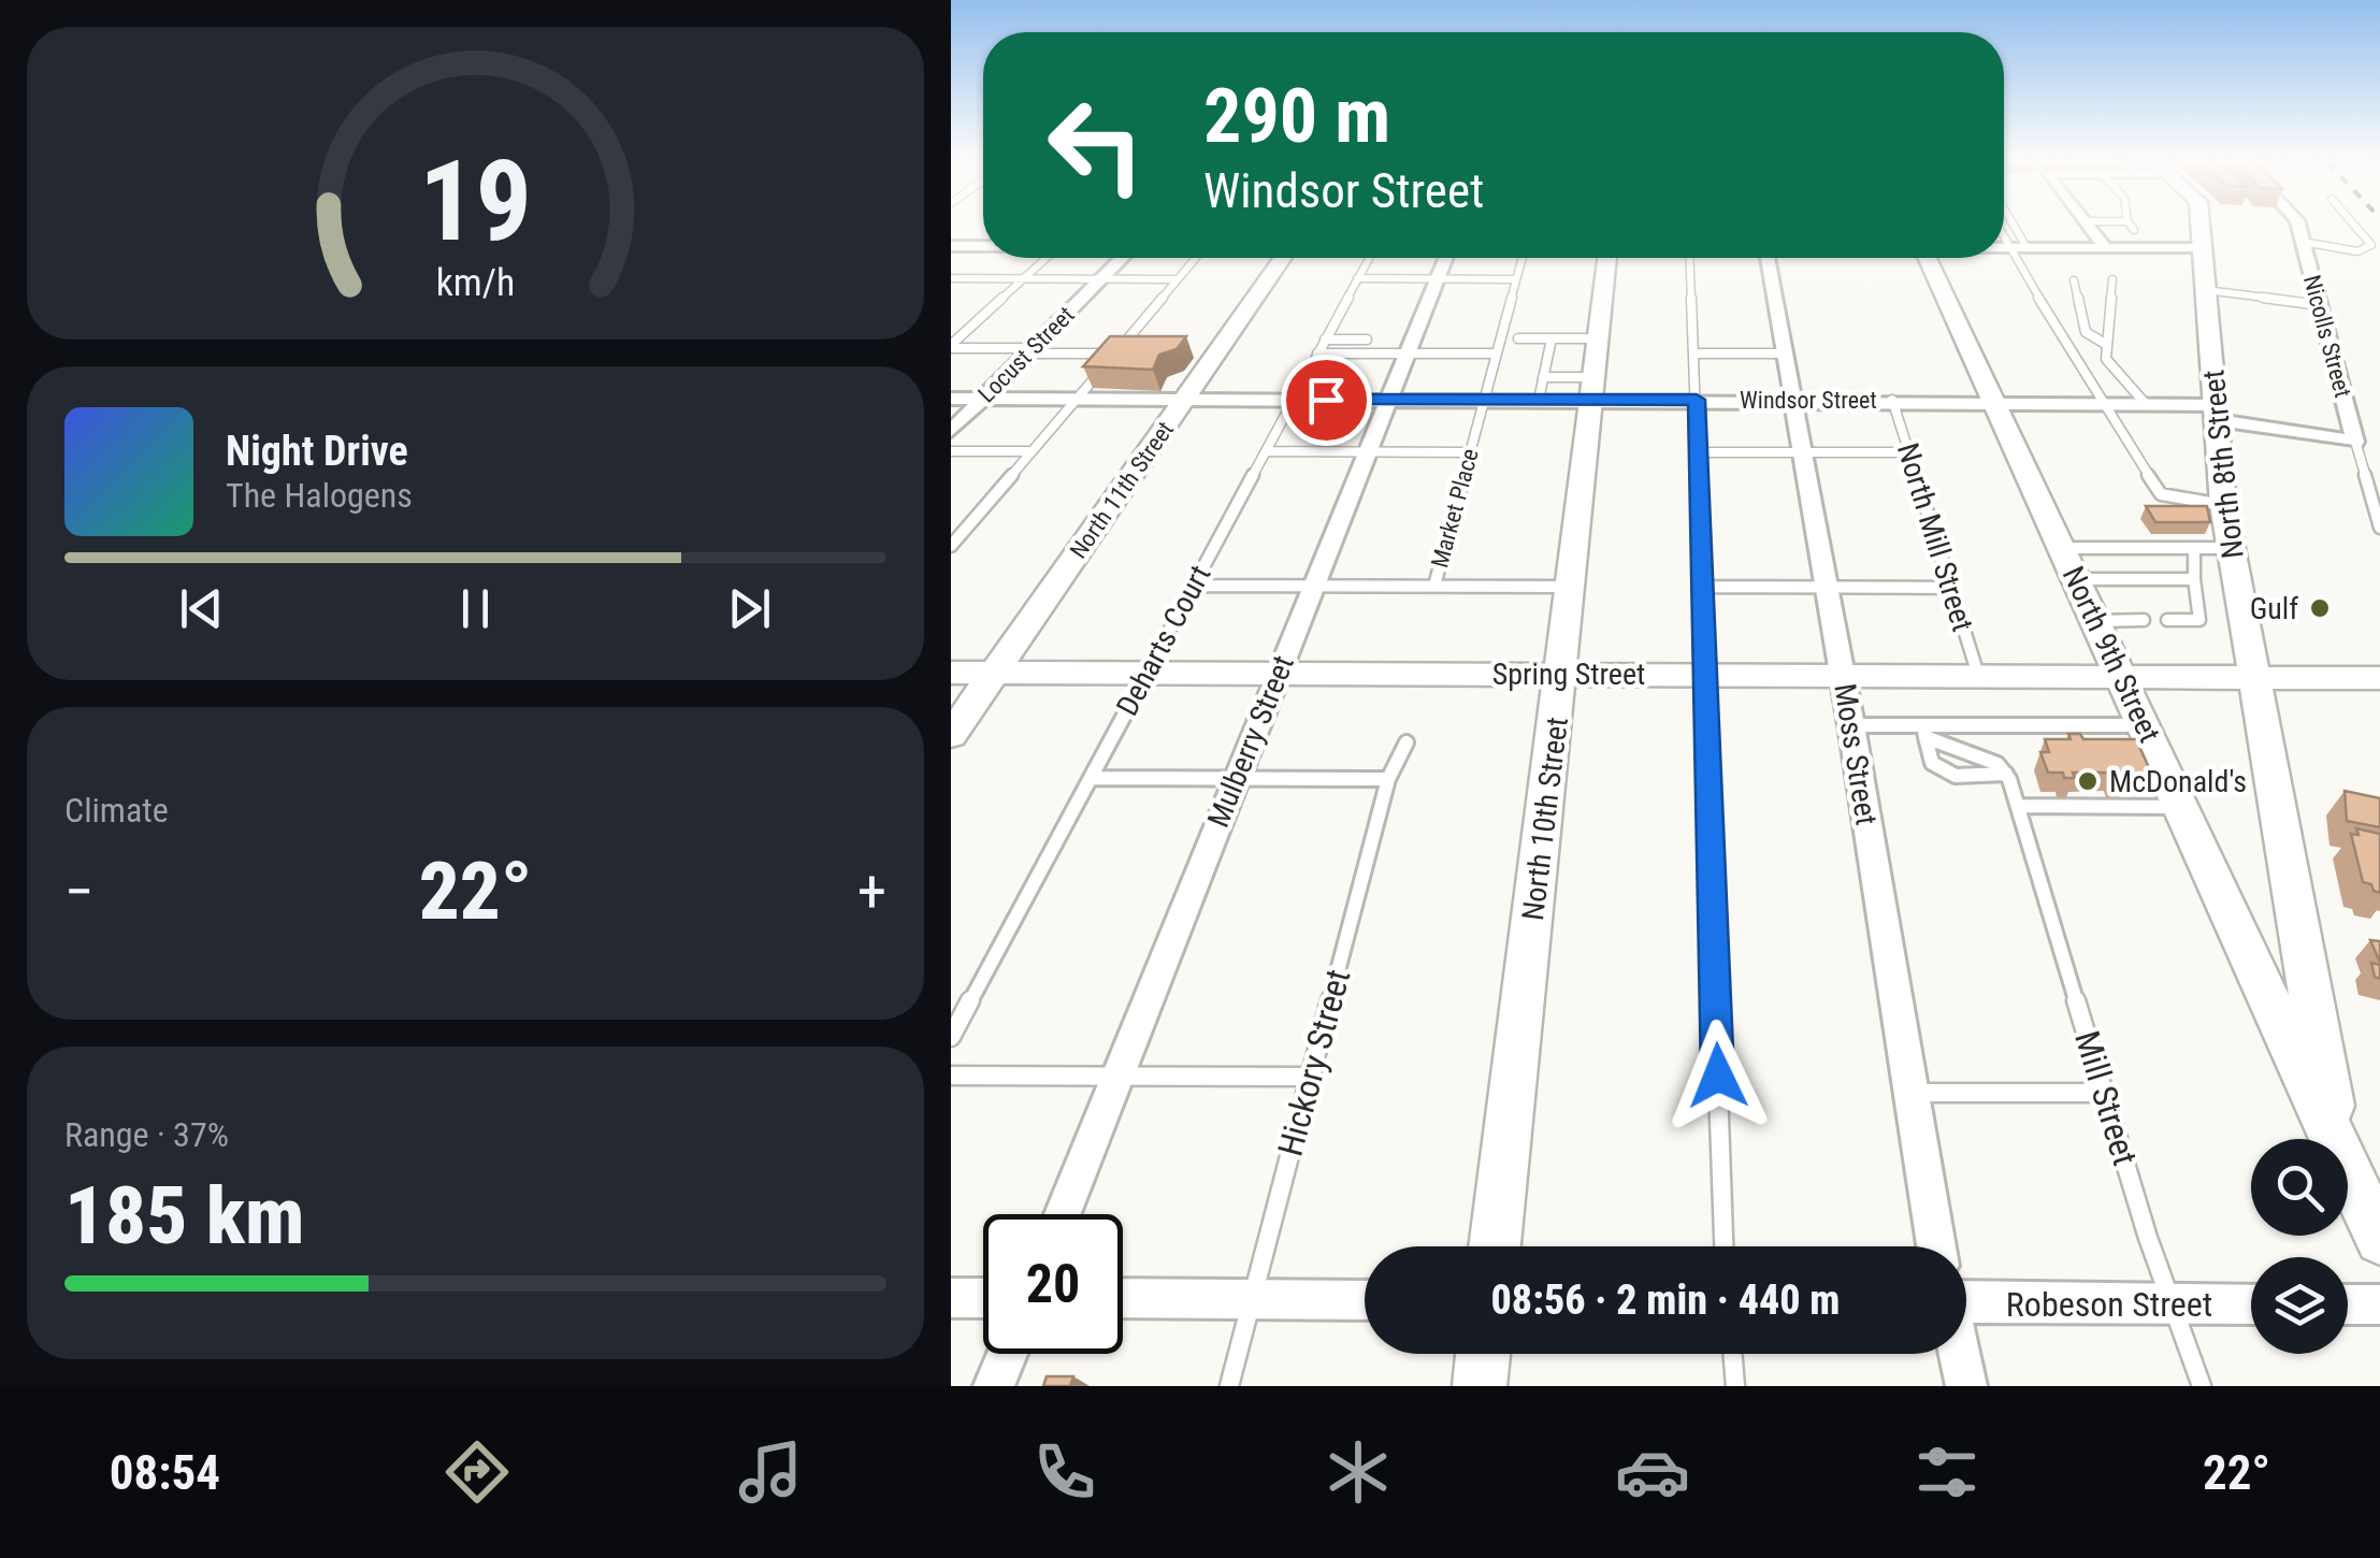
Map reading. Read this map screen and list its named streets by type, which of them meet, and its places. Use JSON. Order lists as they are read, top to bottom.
{
  "streets": {
    "main road": [
      "North 8th Street",
      "North 11th Street",
      "North 9th Street",
      "Spring Street",
      "North 10th Street"
    ],
    "street": [
      "Nicolls Street",
      "Locust Street",
      "Windsor Street",
      "Mulberry Street",
      "Moss Street",
      "Robeson Street"
    ],
    "lane": [
      "Market Place",
      "North Mill Street",
      "Deharts Court",
      "Hickory Street",
      "Mill Street"
    ]
  },
  "crossings": [
    ["Nicolls Street", "Windsor Street"],
    ["Locust Street", "Windsor Street"],
    ["Windsor Street", "North 8th Street"],
    ["Windsor Street", "North 11th Street"],
    ["Windsor Street", "Market Place"],
    ["Windsor Street", "North Mill Street"],
    ["Windsor Street", "Deharts Court"],
    ["Windsor Street", "North 9th Street"],
    ["Windsor Street", "Mulberry Street"],
    ["Windsor Street", "Moss Street"],
    ["Windsor Street", "North 10th Street"],
    ["North 8th Street", "Spring Street"],
    ["North 11th Street", "Spring Street"],
    ["North Mill Street", "Spring Street"],
    ["Deharts Court", "Spring Street"],
    ["North 9th Street", "Spring Street"],
    ["Spring Street", "Mulberry Street"],
    ["Spring Street", "Moss Street"],
    ["Spring Street", "North 10th Street"],
    ["Mill Street", "Robeson Street"]
  ],
  "places": ["Gulf", "McDonald's"],
  "page": {
    "turn": ["290 m", "Windsor Street"],
    "song": ["Night Drive", "The Halogens"],
    "tile": [
      "Climate",
      ["Range · 37%", "185 km"]
    ],
    "heat": ["−", "22°", "+"],
    "limit": "20",
    "trip": "08:56 · 2 min · 440 m",
    "tabs": ["08:54", "22°"],
    "gauge": ["19", "km/h"]
  }
}
